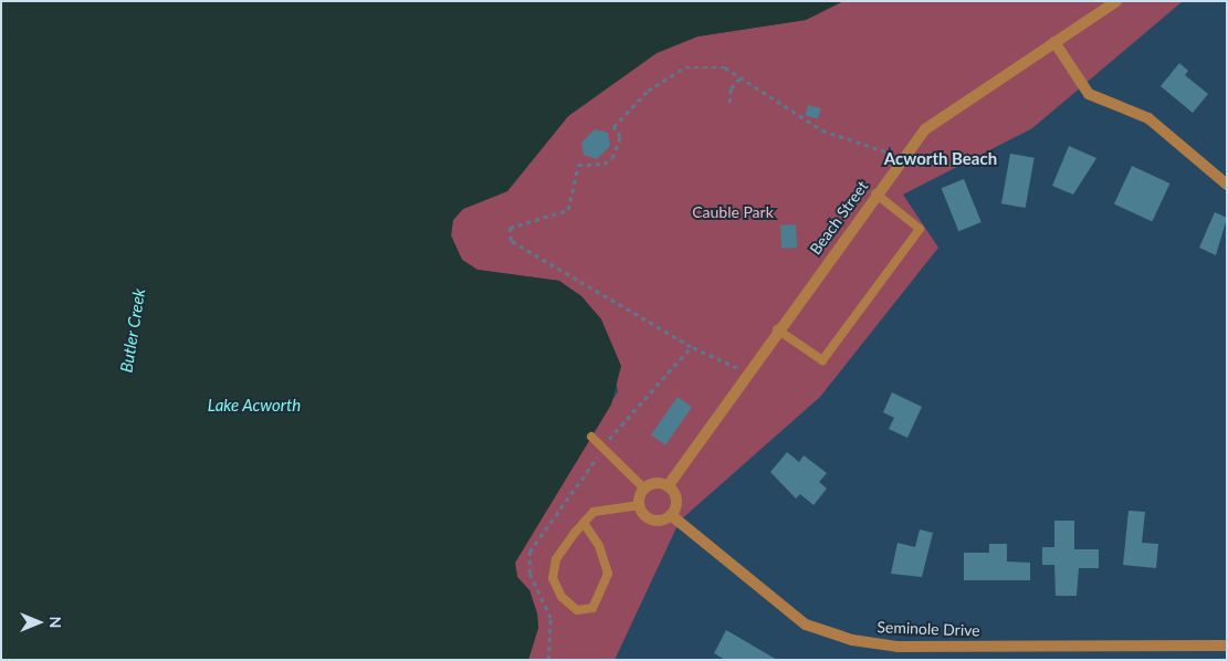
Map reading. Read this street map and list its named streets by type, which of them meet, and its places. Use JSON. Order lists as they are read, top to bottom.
{
  "streets": {
    "street": ["Beach Street", "Seminole Drive"]
  },
  "crossings": [
    ["Beach Street", "Seminole Drive"]
  ],
  "districts": ["Acworth Beach"],
  "water": ["Butler Creek", "Lake Acworth"],
  "parks": ["Cauble Park"],
  "north": "right"
}
